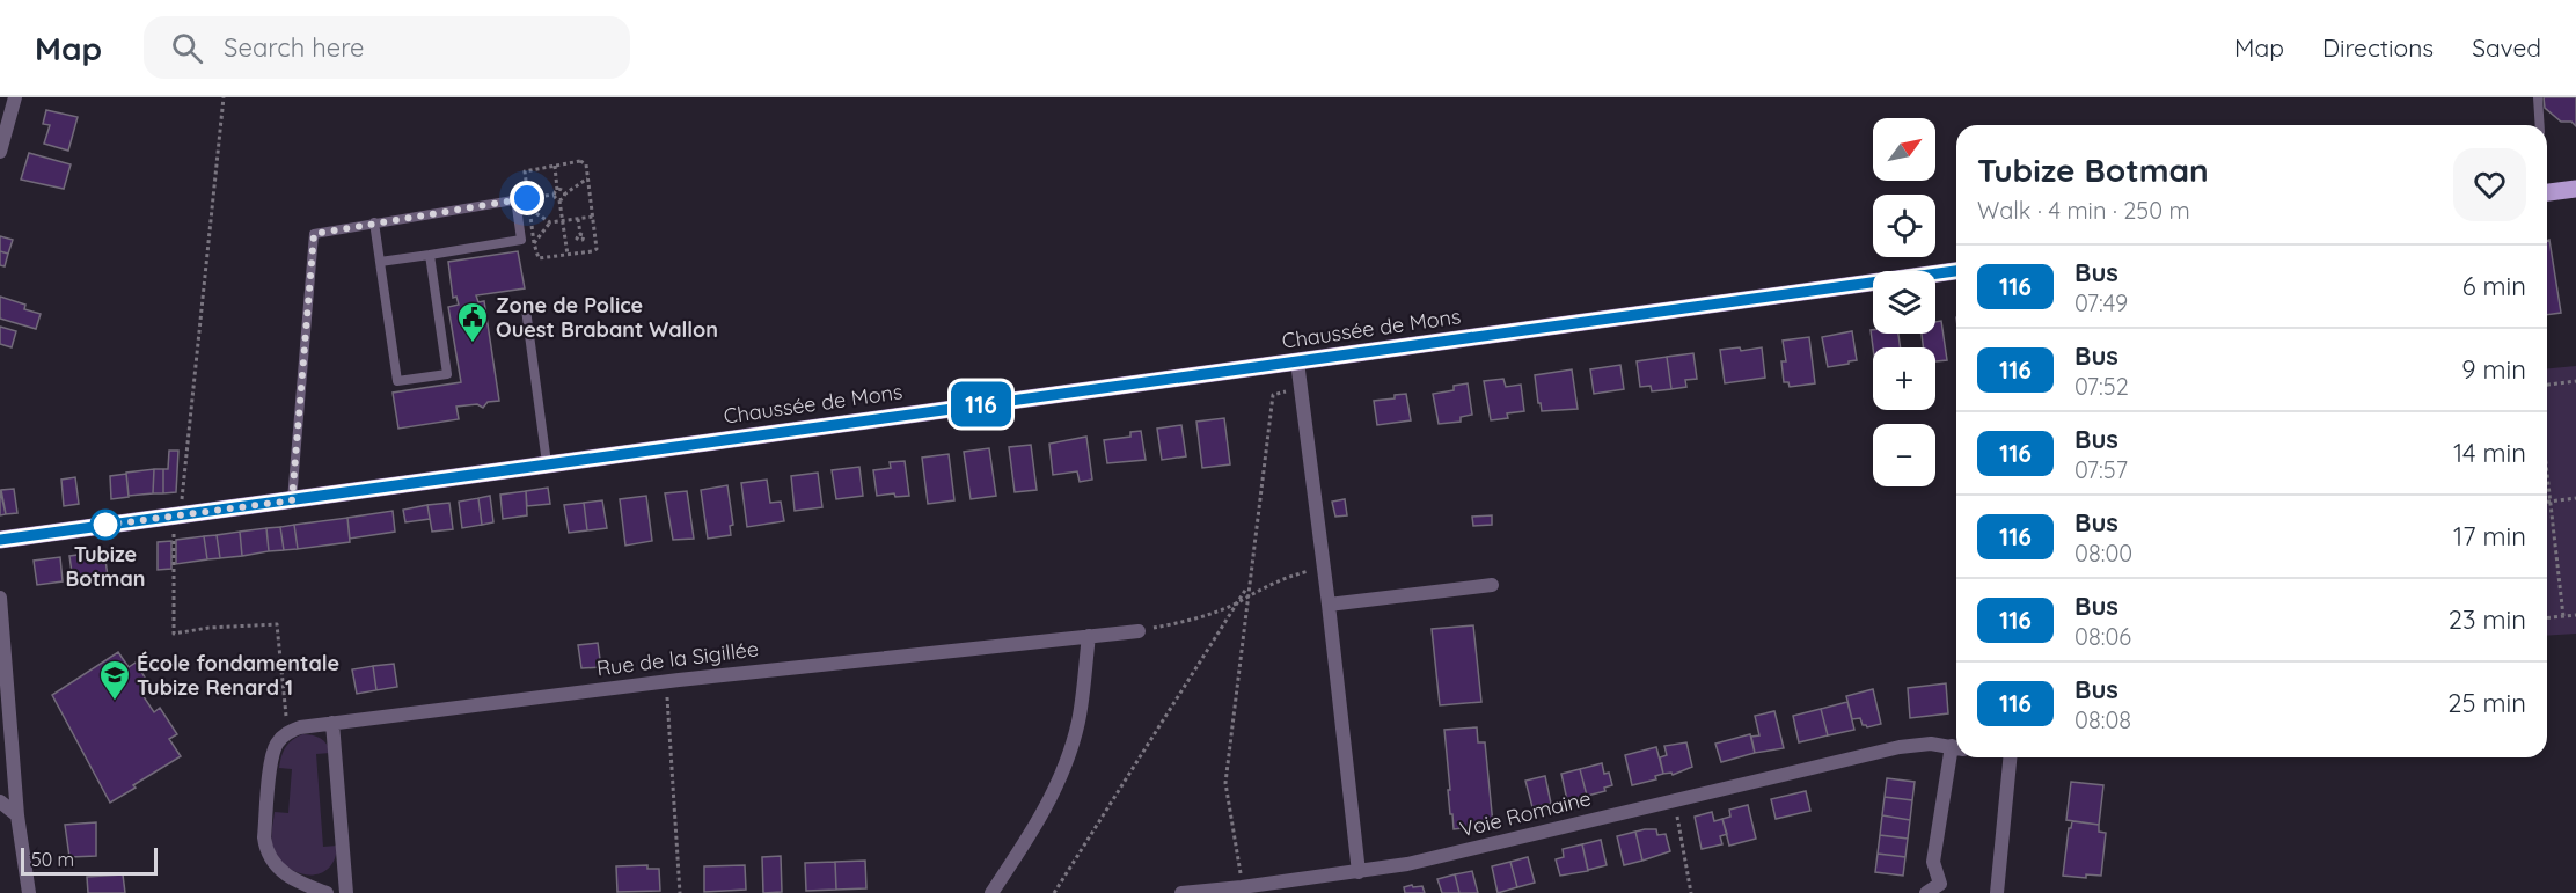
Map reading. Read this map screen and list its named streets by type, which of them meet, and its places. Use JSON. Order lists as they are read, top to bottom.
{
  "streets": {
    "main road": ["Chaussée de Mons"],
    "street": ["Rue de la Sigillée", "Voie Romaine"]
  },
  "places": {
    "public building": ["Zone de Police Ouest Brabant Wallon"],
    "other": ["Tubize Botman"],
    "school or university": ["École fondamentale Tubize Renard 1"]
  },
  "lines": ["bus line 116"],
  "scale_bar": "50 m",
  "north": "top right",
  "page": {
    "header": "Map",
    "search": "Search here",
    "nav": ["Map", "Directions", "Saved"],
    "on_map": "116",
    "map_buttons": ["+", "−"],
    "heading": ["Tubize Botman", "Walk · 4 min · 250 m"],
    "list": [
      {
        "mark": "116",
        "name": "Bus",
        "note": "07:49",
        "value": "6 min"
      },
      {
        "mark": "116",
        "name": "Bus",
        "note": "07:52",
        "value": "9 min"
      },
      {
        "mark": "116",
        "name": "Bus",
        "note": "07:57",
        "value": "14 min"
      },
      {
        "mark": "116",
        "name": "Bus",
        "note": "08:00",
        "value": "17 min"
      },
      {
        "mark": "116",
        "name": "Bus",
        "note": "08:06",
        "value": "23 min"
      },
      {
        "mark": "116",
        "name": "Bus",
        "note": "08:08",
        "value": "25 min"
      }
    ],
    "scale": "50 m"
  }
}
